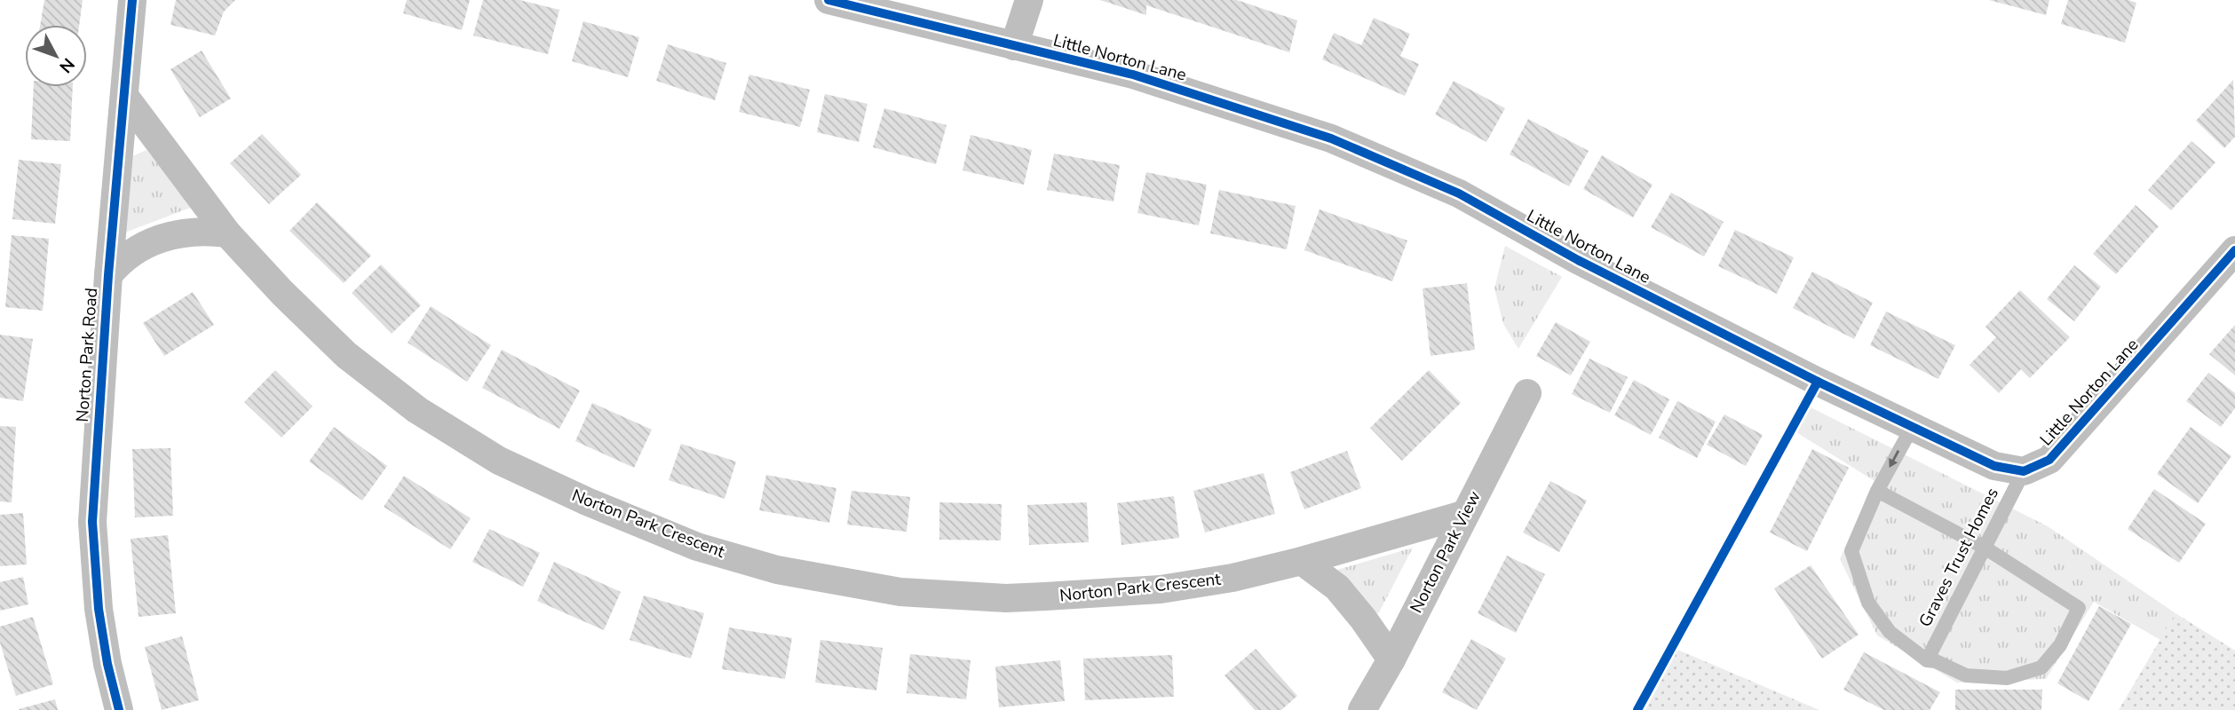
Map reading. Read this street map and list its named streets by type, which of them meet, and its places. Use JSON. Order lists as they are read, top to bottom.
{
  "streets": {
    "street": [
      "Little Norton Lane",
      "Norton Park Road",
      "Norton Park Crescent",
      "Norton Park View"
    ],
    "lane": ["Graves Trust Homes"]
  },
  "crossings": [
    ["Little Norton Lane", "Graves Trust Homes"],
    ["Norton Park Road", "Norton Park Crescent"],
    ["Norton Park Crescent", "Norton Park View"]
  ],
  "north": "bottom right"
}
